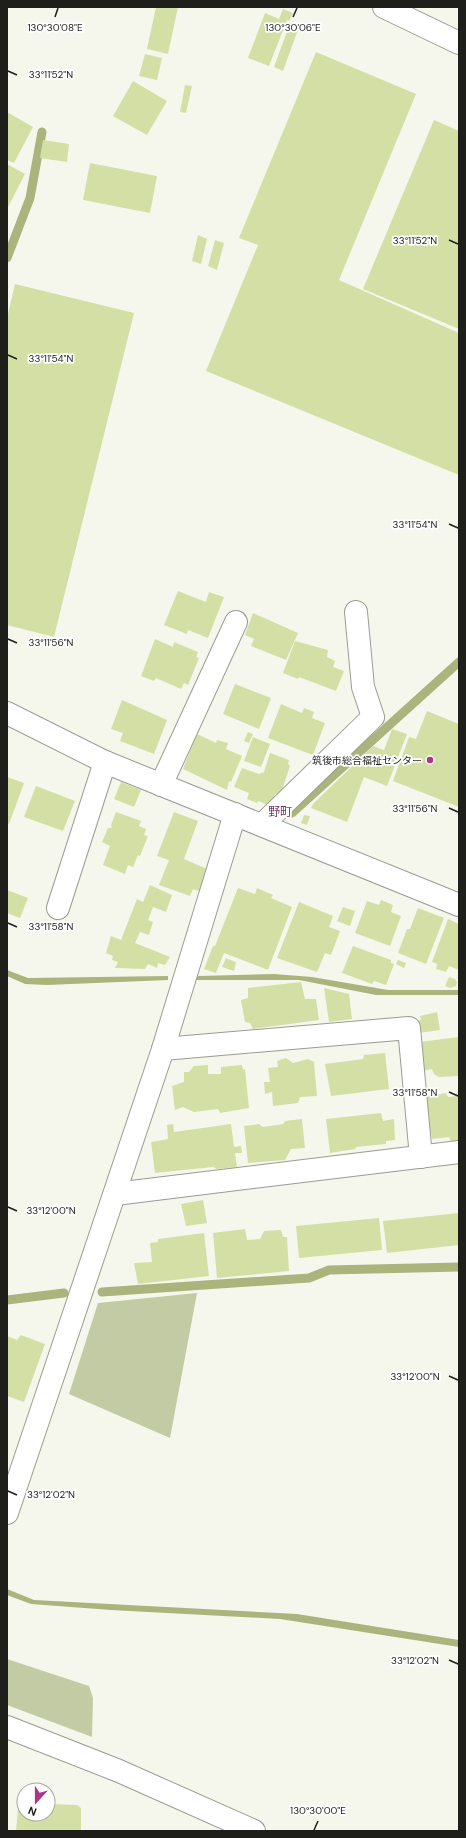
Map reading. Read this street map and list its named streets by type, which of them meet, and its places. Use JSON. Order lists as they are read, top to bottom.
{
  "districts": ["野町"],
  "places": ["筑後市総合福祉センター"],
  "north": "bottom",
  "coordinates": [
    "130°30'06\"E",
    "130°30'08\"E",
    "33°11'52\"N",
    "33°11'54\"N",
    "33°11'56\"N",
    "33°11'58\"N",
    "33°12'00\"N",
    "33°12'02\"N",
    "130°30'00\"E"
  ]
}
